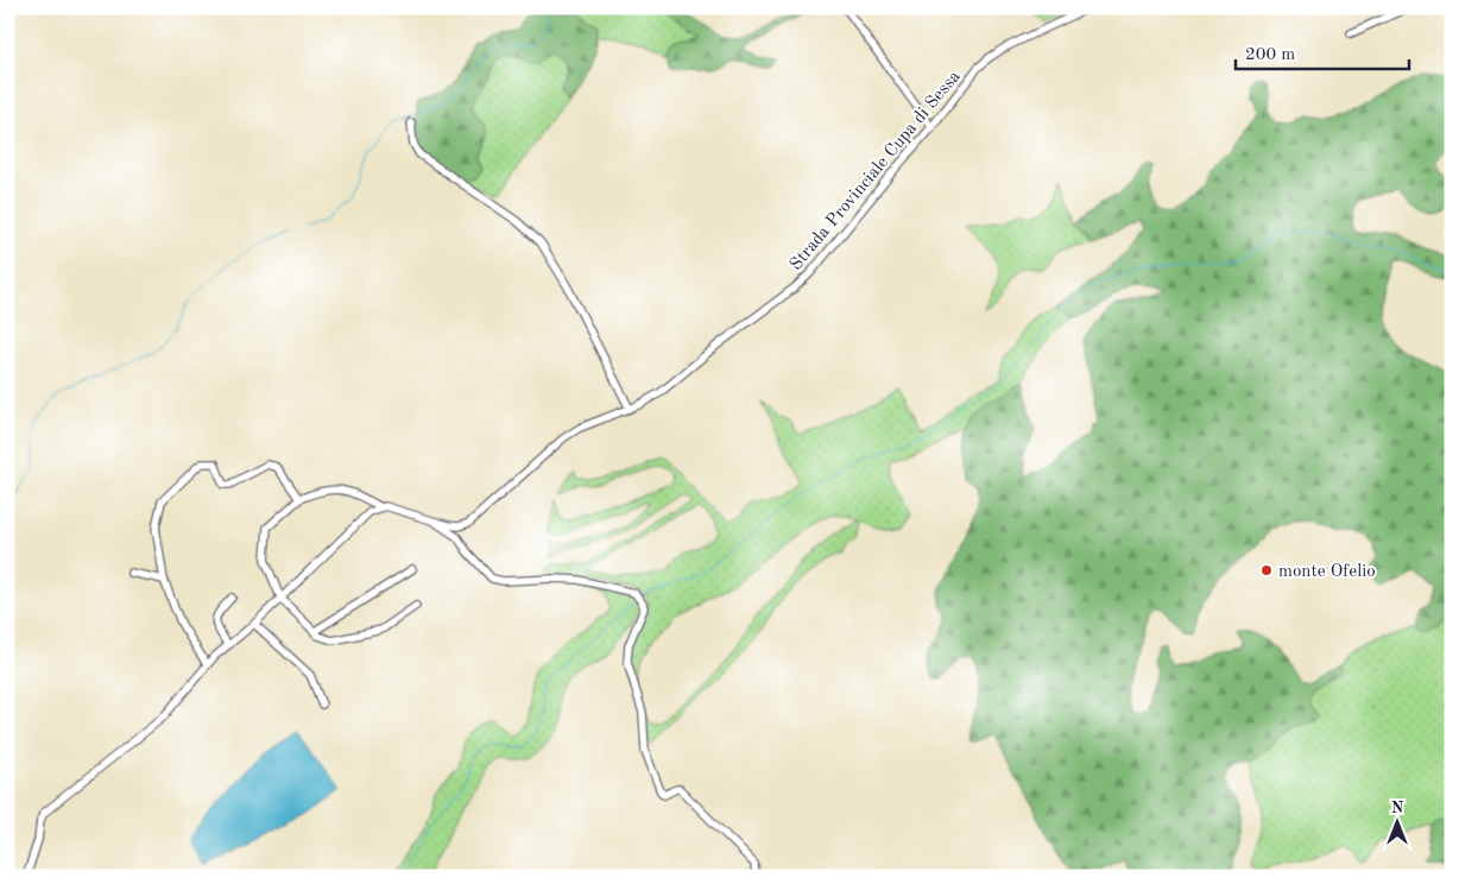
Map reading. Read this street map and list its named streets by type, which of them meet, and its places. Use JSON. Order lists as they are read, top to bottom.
{
  "streets": {
    "street": ["Strada Provinciale Cupa di Sessa"]
  },
  "places": ["monte Ofelio"],
  "scale_bar": "200 m",
  "north": "top"
}
